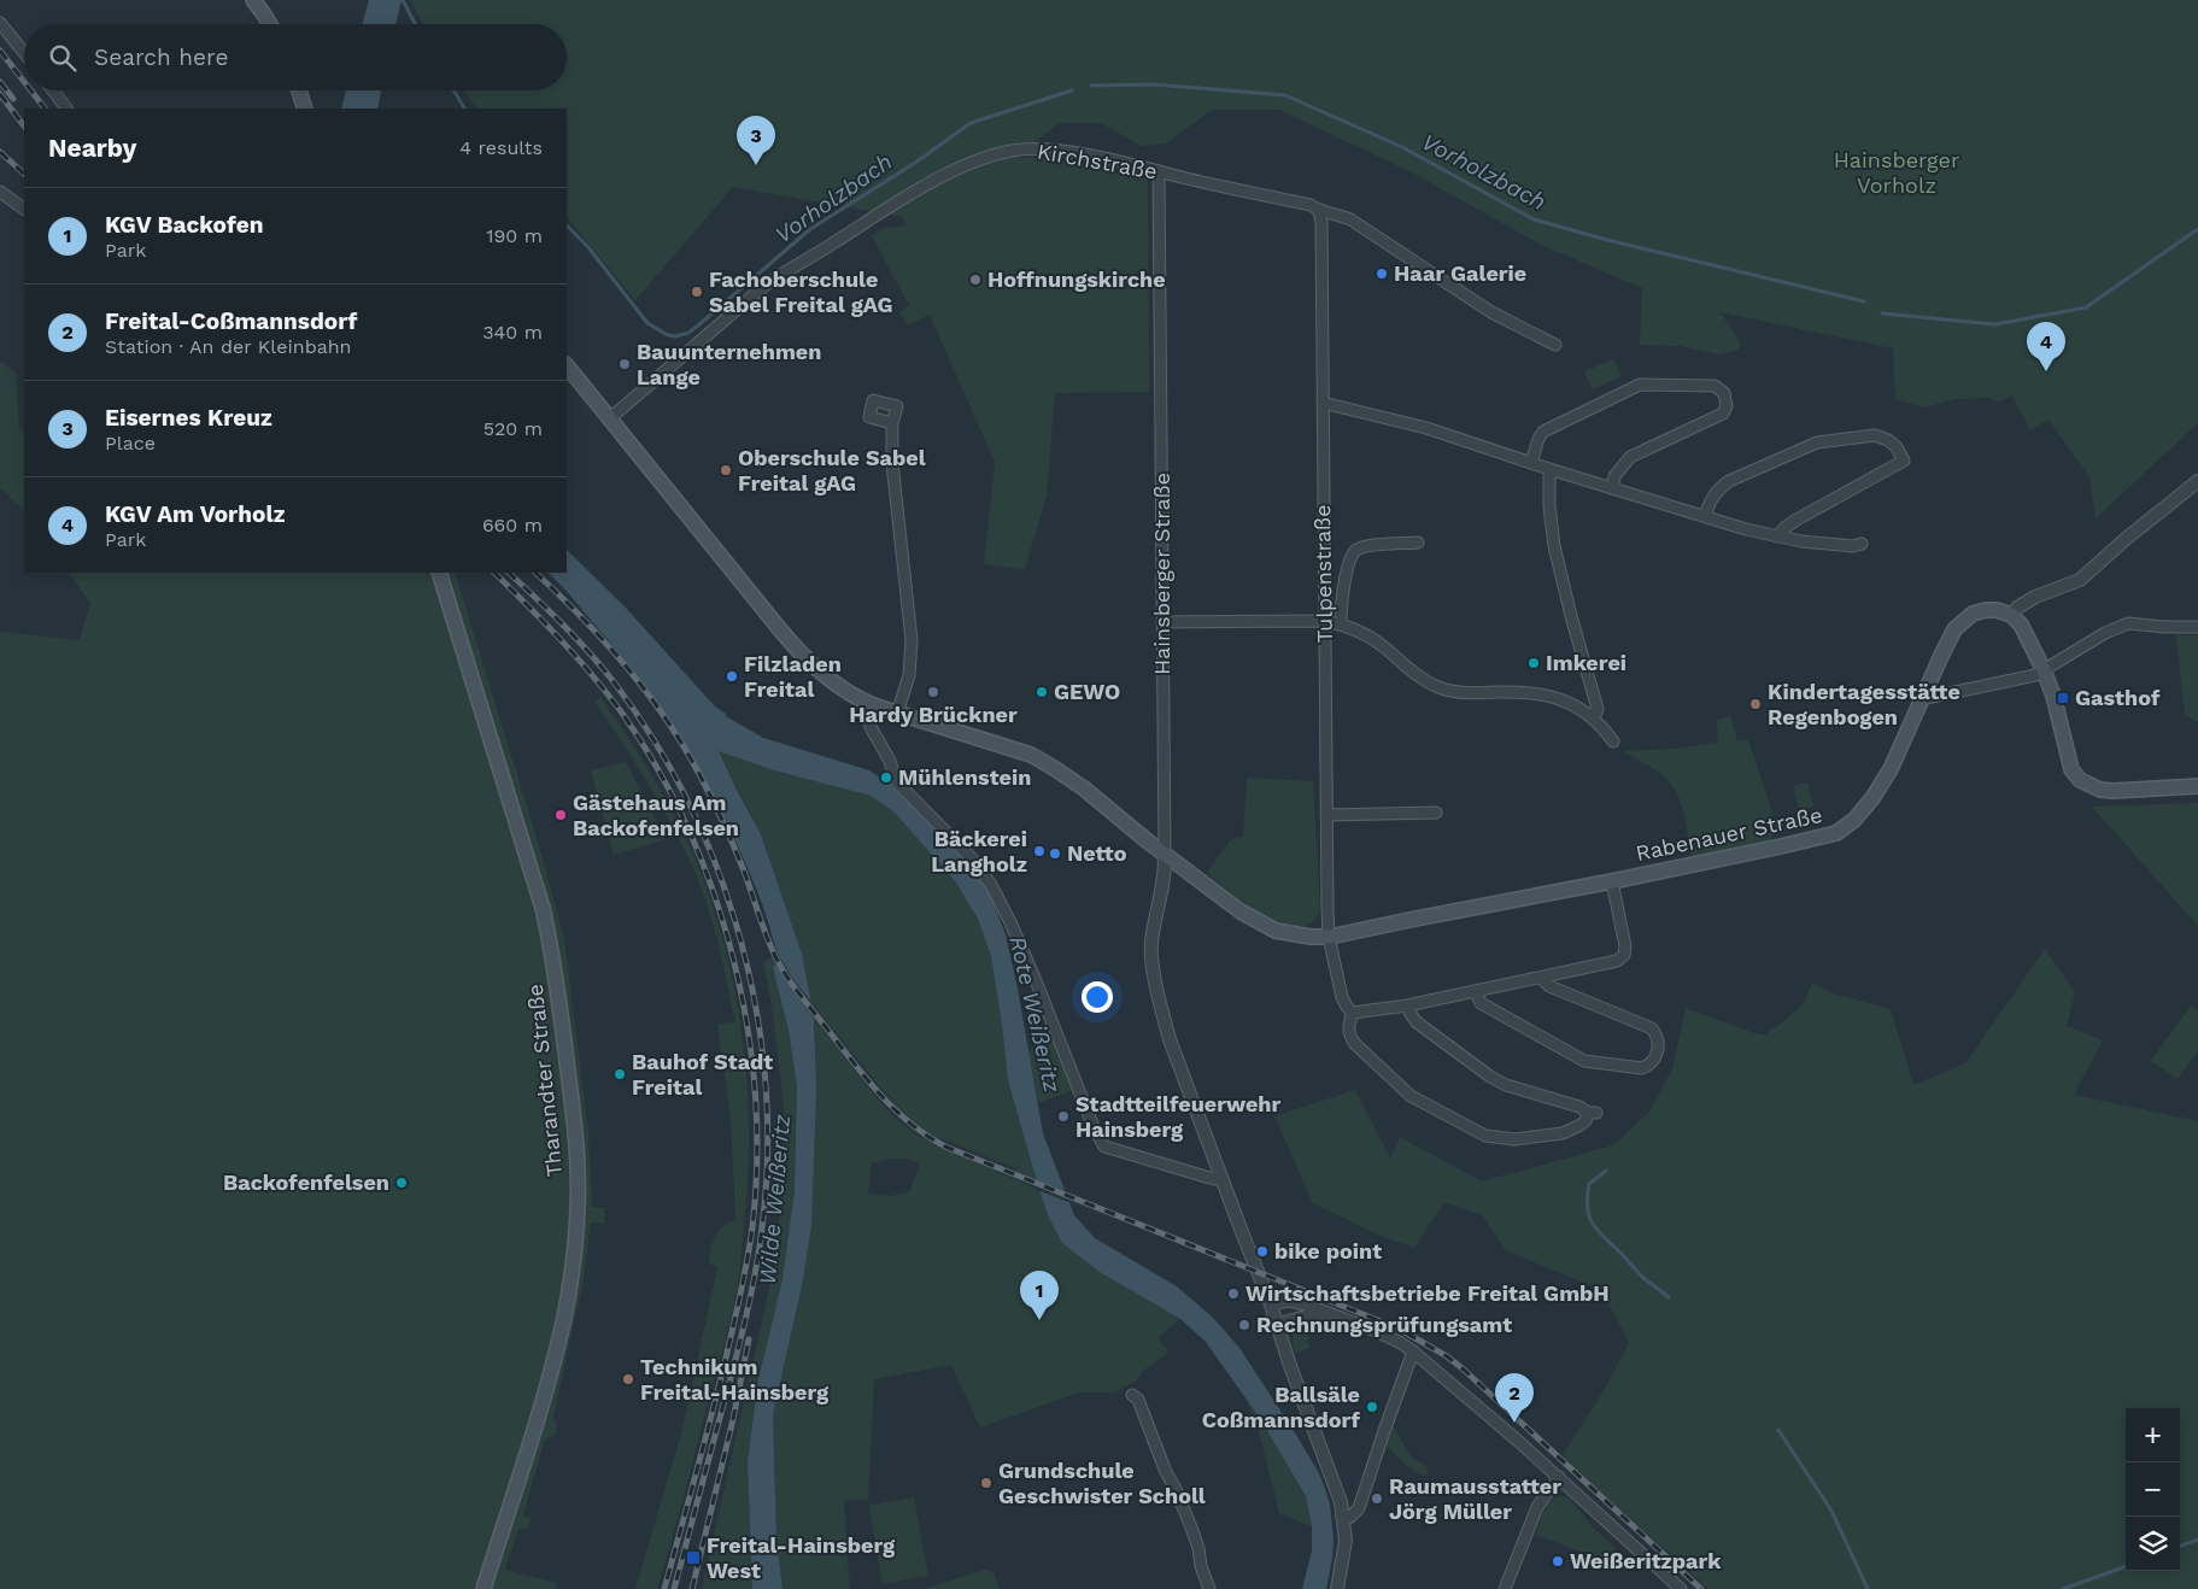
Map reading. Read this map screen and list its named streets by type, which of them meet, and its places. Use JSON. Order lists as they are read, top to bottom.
{
  "streets": {
    "main road": ["Rabenauer Straße", "Tharandter Straße"],
    "street": ["Kirchstraße", "Hainsberger Straße", "Tulpenstraße"]
  },
  "crossings": [
    ["Kirchstraße", "Hainsberger Straße"],
    ["Kirchstraße", "Tulpenstraße"],
    ["Kirchstraße", "Rabenauer Straße"],
    ["Hainsberger Straße", "Rabenauer Straße"],
    ["Tulpenstraße", "Rabenauer Straße"]
  ],
  "water": ["Vorholzbach", "Rote Weißeritz", "Wilde Weißeritz"],
  "parks": ["Hainsberger Vorholz"],
  "places": {
    "other": [
      "Haar Galerie",
      "Hoffnungskirche",
      "Fachoberschule Sabel Freital gAG",
      "Bauunternehmen Lange",
      "Oberschule Sabel Freital gAG",
      "Imkerei",
      "Filzladen Freital",
      "Hardy Brückner",
      "GEWO",
      "Kindertagesstätte Regenbogen",
      "Mühlenstein",
      "Gästehaus Am Backofenfelsen",
      "Bäckerei Langholz",
      "Netto",
      "Bauhof Stadt Freital",
      "Stadtteilfeuerwehr Hainsberg",
      "Backofenfelsen",
      "bike point",
      "Wirtschaftsbetriebe Freital GmbH",
      "Rechnungsprüfungsamt",
      "Technikum Freital-Hainsberg",
      "Ballsäle Coßmannsdorf",
      "Grundschule Geschwister Scholl",
      "Raumausstatter Jörg Müller",
      "Weißeritzpark"
    ],
    "transit": ["Gasthof", "Freital-Hainsberg West"]
  },
  "page": {
    "search": "Search here",
    "heading": ["Nearby", "4 results"],
    "pins": [
      "3",
      "4",
      "1",
      "2"
    ],
    "list": [
      {
        "mark": "1",
        "name": "KGV Backofen",
        "note": "Park",
        "value": "190 m"
      },
      {
        "mark": "2",
        "name": "Freital-Coßmannsdorf",
        "note": "Station · An der Kleinbahn",
        "value": "340 m"
      },
      {
        "mark": "3",
        "name": "Eisernes Kreuz",
        "note": "Place",
        "value": "520 m"
      },
      {
        "mark": "4",
        "name": "KGV Am Vorholz",
        "note": "Park",
        "value": "660 m"
      }
    ],
    "map_buttons": ["+", "−"]
  }
}
